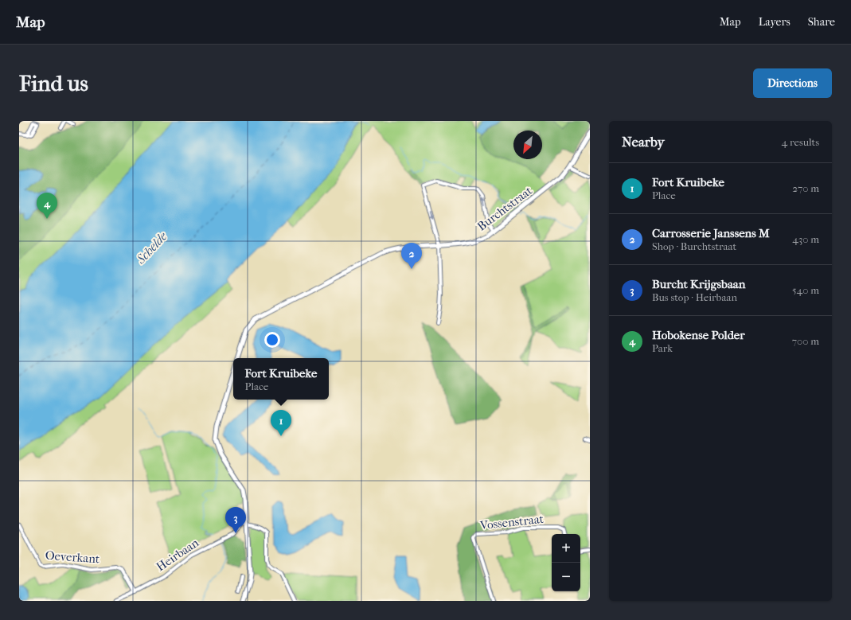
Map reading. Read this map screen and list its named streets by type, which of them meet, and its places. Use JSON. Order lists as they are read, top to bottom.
{
  "streets": {
    "main road": ["Burchtstraat"],
    "street": ["Vossenstraat", "Heirbaan", "Oeverkant"]
  },
  "crossings": [
    ["Heirbaan", "Oeverkant"]
  ],
  "water": ["Schelde"],
  "north": "bottom left",
  "page": {
    "header": "Map",
    "nav": ["Map", "Layers", "Share"],
    "buttons": "Directions",
    "title": "Find us",
    "heading": ["Nearby", "4 results"],
    "list": [
      {
        "mark": "1",
        "name": "Fort Kruibeke",
        "note": "Place",
        "value": "270 m"
      },
      {
        "mark": "2",
        "name": "Carrosserie Janssens M",
        "note": "Shop · Burchtstraat",
        "value": "430 m"
      },
      {
        "mark": "3",
        "name": "Burcht Krijgsbaan",
        "note": "Bus stop · Heirbaan",
        "value": "540 m"
      },
      {
        "mark": "4",
        "name": "Hobokense Polder",
        "note": "Park",
        "value": "700 m"
      }
    ],
    "pins": [
      "4",
      "2",
      "1",
      "3"
    ],
    "popup": ["Fort Kruibeke", "Place"],
    "map_buttons": ["+", "−"]
  }
}
